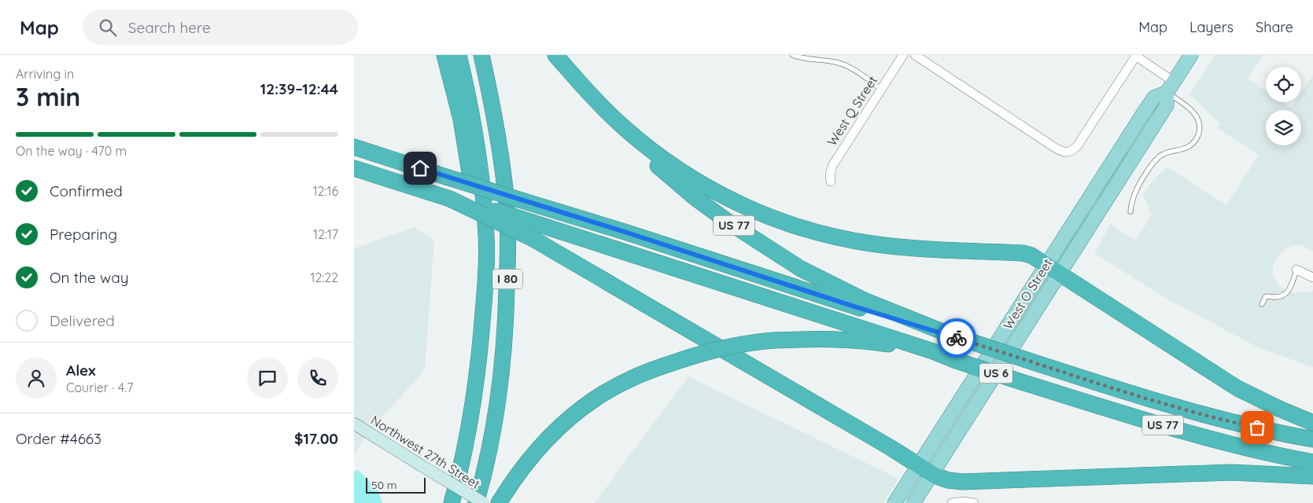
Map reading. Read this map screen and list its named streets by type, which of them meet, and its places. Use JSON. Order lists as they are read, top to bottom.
{
  "streets": {
    "highway": ["US 77", "I 80"],
    "main road": ["West O Street", "US 6"],
    "street": ["West Q Street", "Northwest 27th Street"]
  },
  "scale_bar": "50 m",
  "page": {
    "header": "Map",
    "search": "Search here",
    "nav": ["Map", "Layers", "Share"],
    "heading": ["3 min", "Arriving in", "12:39–12:44"],
    "panel": [
      "Alex",
      "Courier · 4.7",
      "Order #4663",
      "$17.00"
    ],
    "bar": "On the way · 470 m",
    "list": [
      ["Confirmed", "12:16"],
      ["Preparing", "12:17"],
      ["On the way", "12:22"],
      "Delivered"
    ],
    "scale": "50 m"
  }
}
